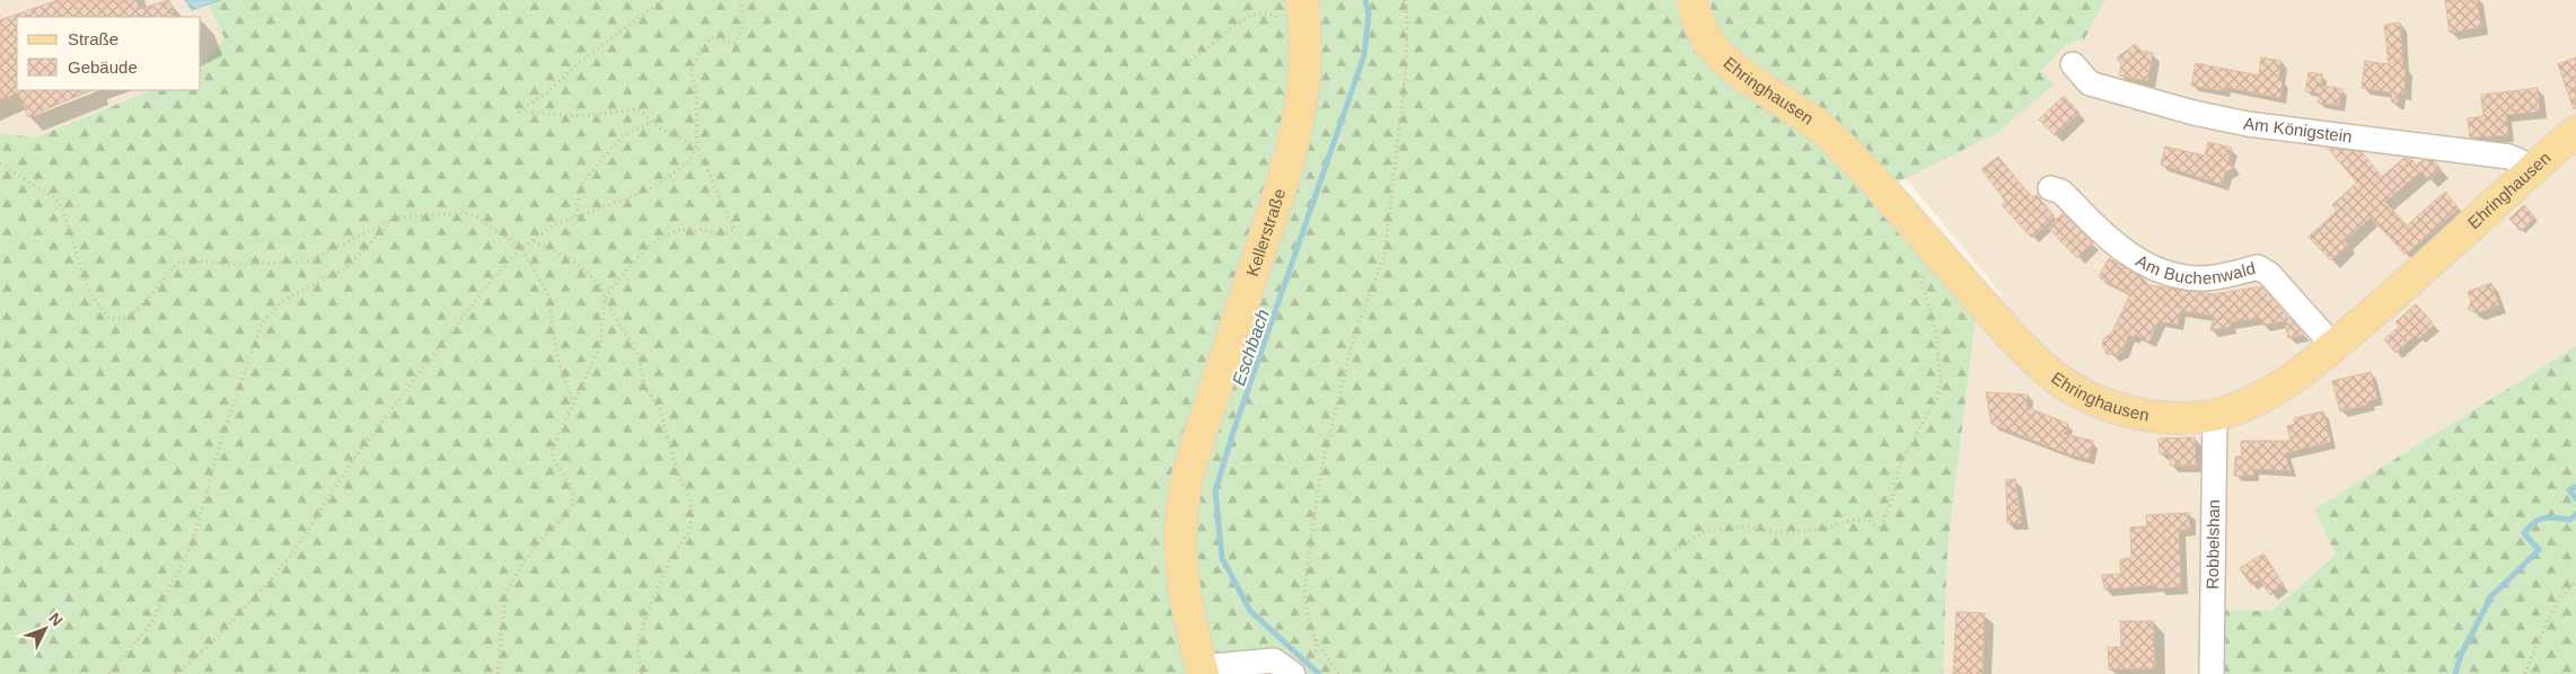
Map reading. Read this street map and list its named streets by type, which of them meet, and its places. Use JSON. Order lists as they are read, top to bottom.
{
  "streets": {
    "main road": ["Ehringhausen", "Kellerstraße"],
    "street": ["Am Königstein", "Am Buchenwald", "Robbelshan"]
  },
  "crossings": [
    ["Ehringhausen", "Am Königstein"],
    ["Ehringhausen", "Am Buchenwald"],
    ["Ehringhausen", "Robbelshan"]
  ],
  "water": ["Eschbach"],
  "legend": ["Straße", "Gebäude"],
  "north": "top right"
}
